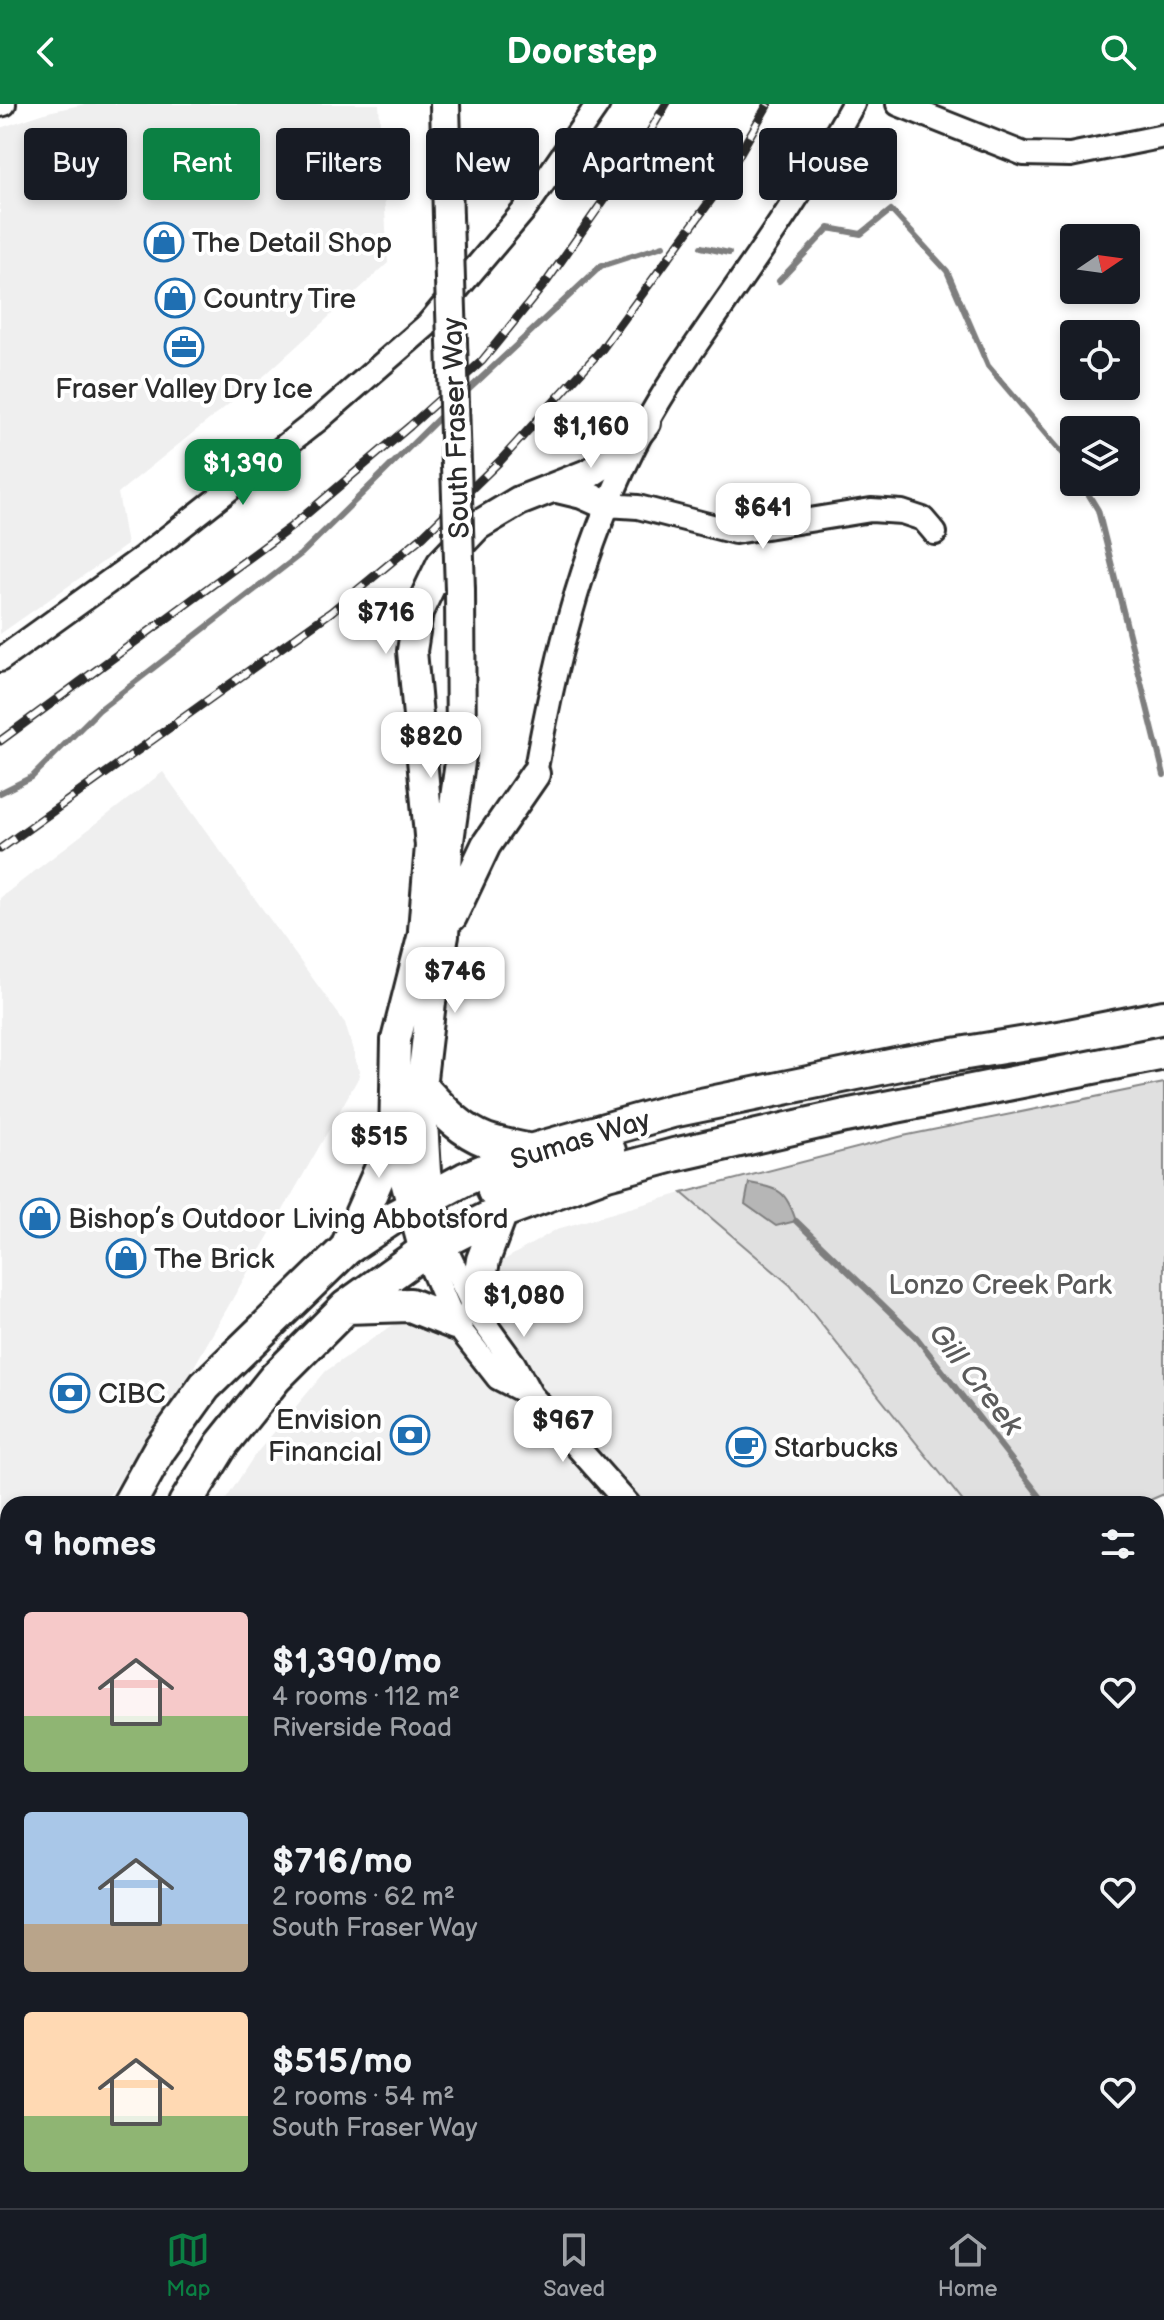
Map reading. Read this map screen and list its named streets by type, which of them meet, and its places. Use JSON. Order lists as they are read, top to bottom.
{
  "streets": {
    "highway": ["Sumas Way"],
    "main road": ["South Fraser Way"]
  },
  "crossings": [
    ["South Fraser Way", "Sumas Way"]
  ],
  "water": ["Gill Creek"],
  "parks": ["Lonzo Creek Park"],
  "places": {
    "shop": [
      "The Detail Shop",
      "Country Tire",
      "Bishop’s Outdoor Living Abbotsford",
      "The Brick"
    ],
    "office": ["Fraser Valley Dry Ice"],
    "bank": ["CIBC", "Envision Financial"],
    "cafe": ["Starbucks"]
  },
  "north": "right",
  "page": {
    "header": "Doorstep",
    "chip": [
      "Buy",
      "Rent",
      "Filters",
      "New",
      "Apartment",
      "House"
    ],
    "price": [
      "$1,160",
      "$1,390",
      "$641",
      "$716",
      "$820",
      "$746",
      "$515",
      "$1,080",
      "$967"
    ],
    "heading": "9 homes",
    "list": [
      {
        "name": "$1,390/mo",
        "note": "4 rooms · 112 m² · Riverside Road"
      },
      {
        "name": "$716/mo",
        "note": "2 rooms · 62 m² · South Fraser Way"
      },
      {
        "name": "$515/mo",
        "note": "2 rooms · 54 m² · South Fraser Way"
      }
    ],
    "tabs": ["Map", "Saved", "Home"]
  }
}
